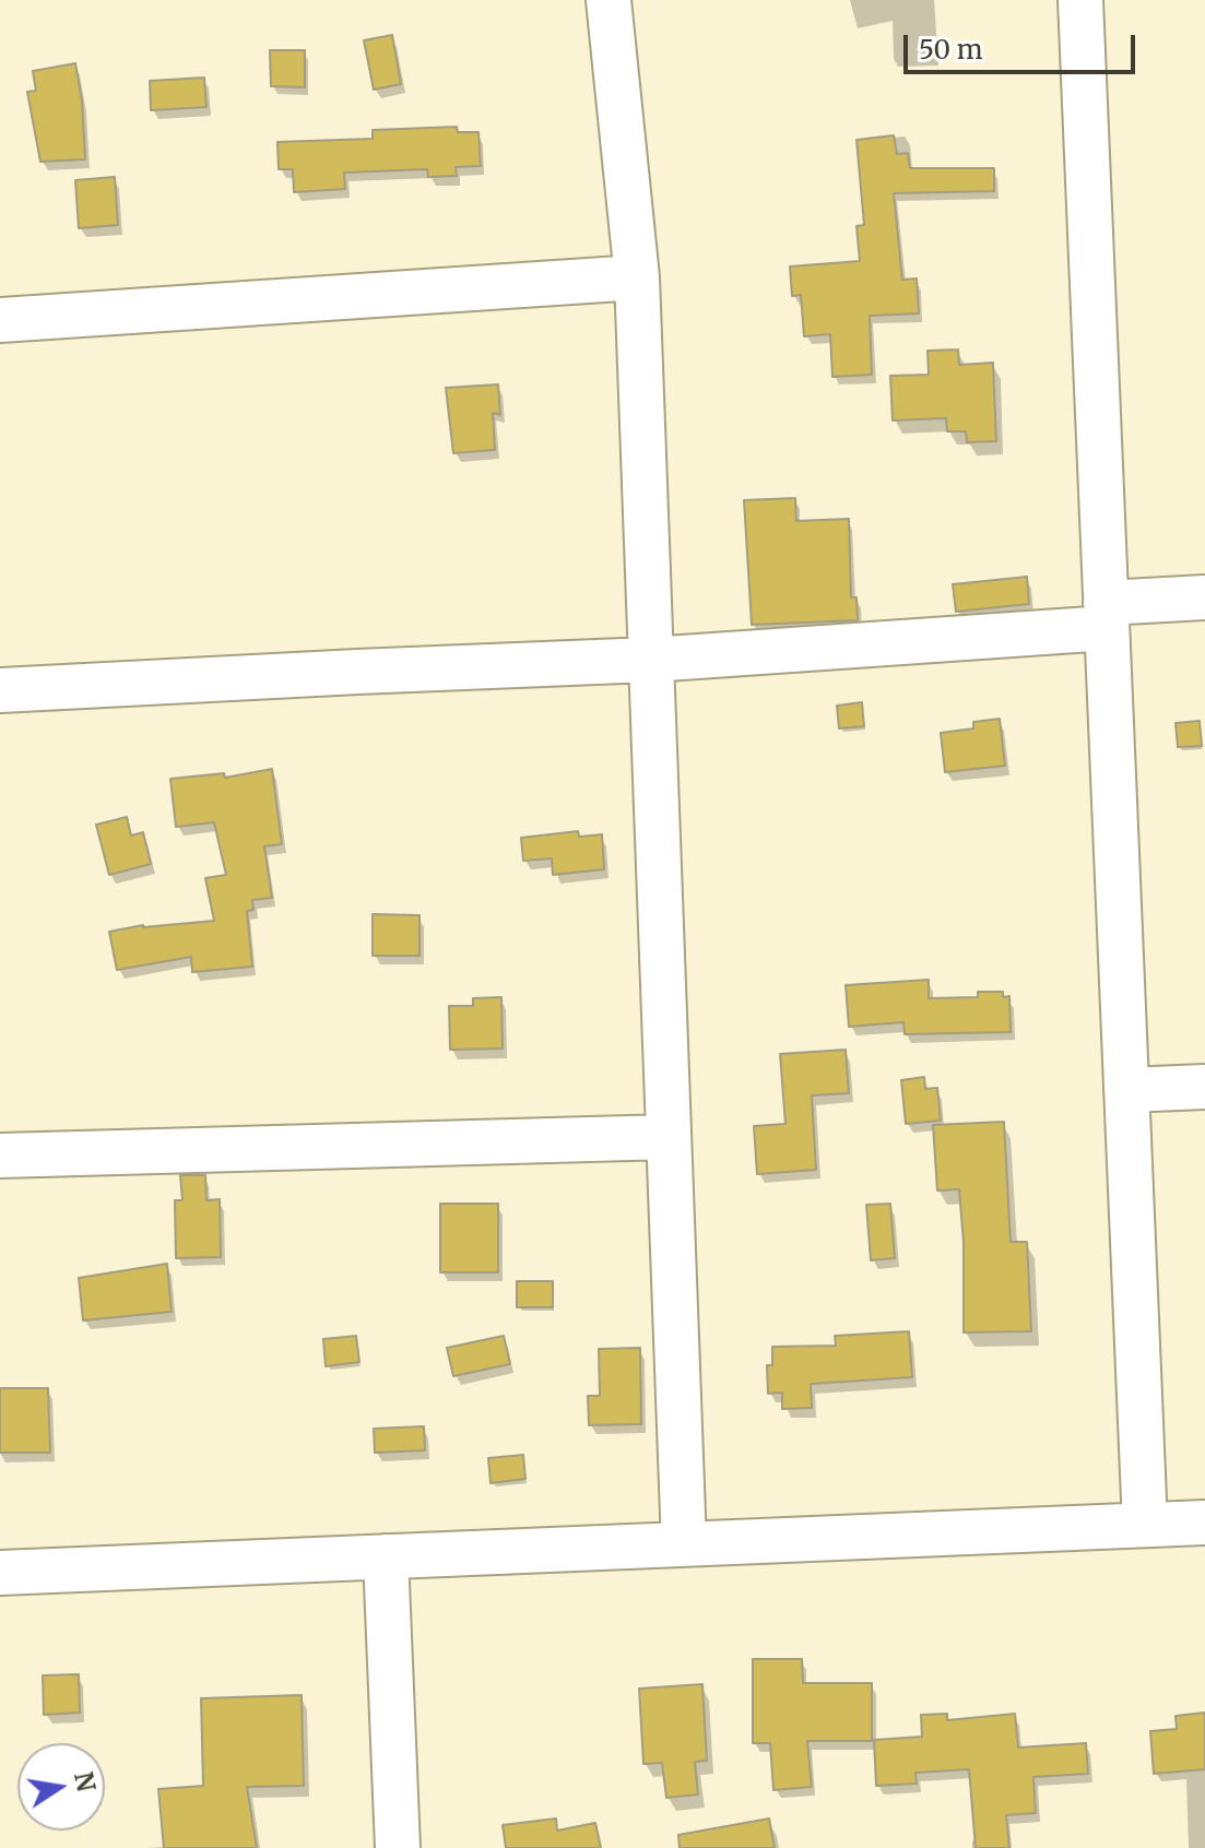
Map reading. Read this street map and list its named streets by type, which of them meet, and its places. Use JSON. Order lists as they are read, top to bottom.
{
  "scale_bar": "50 m",
  "north": "right"
}
